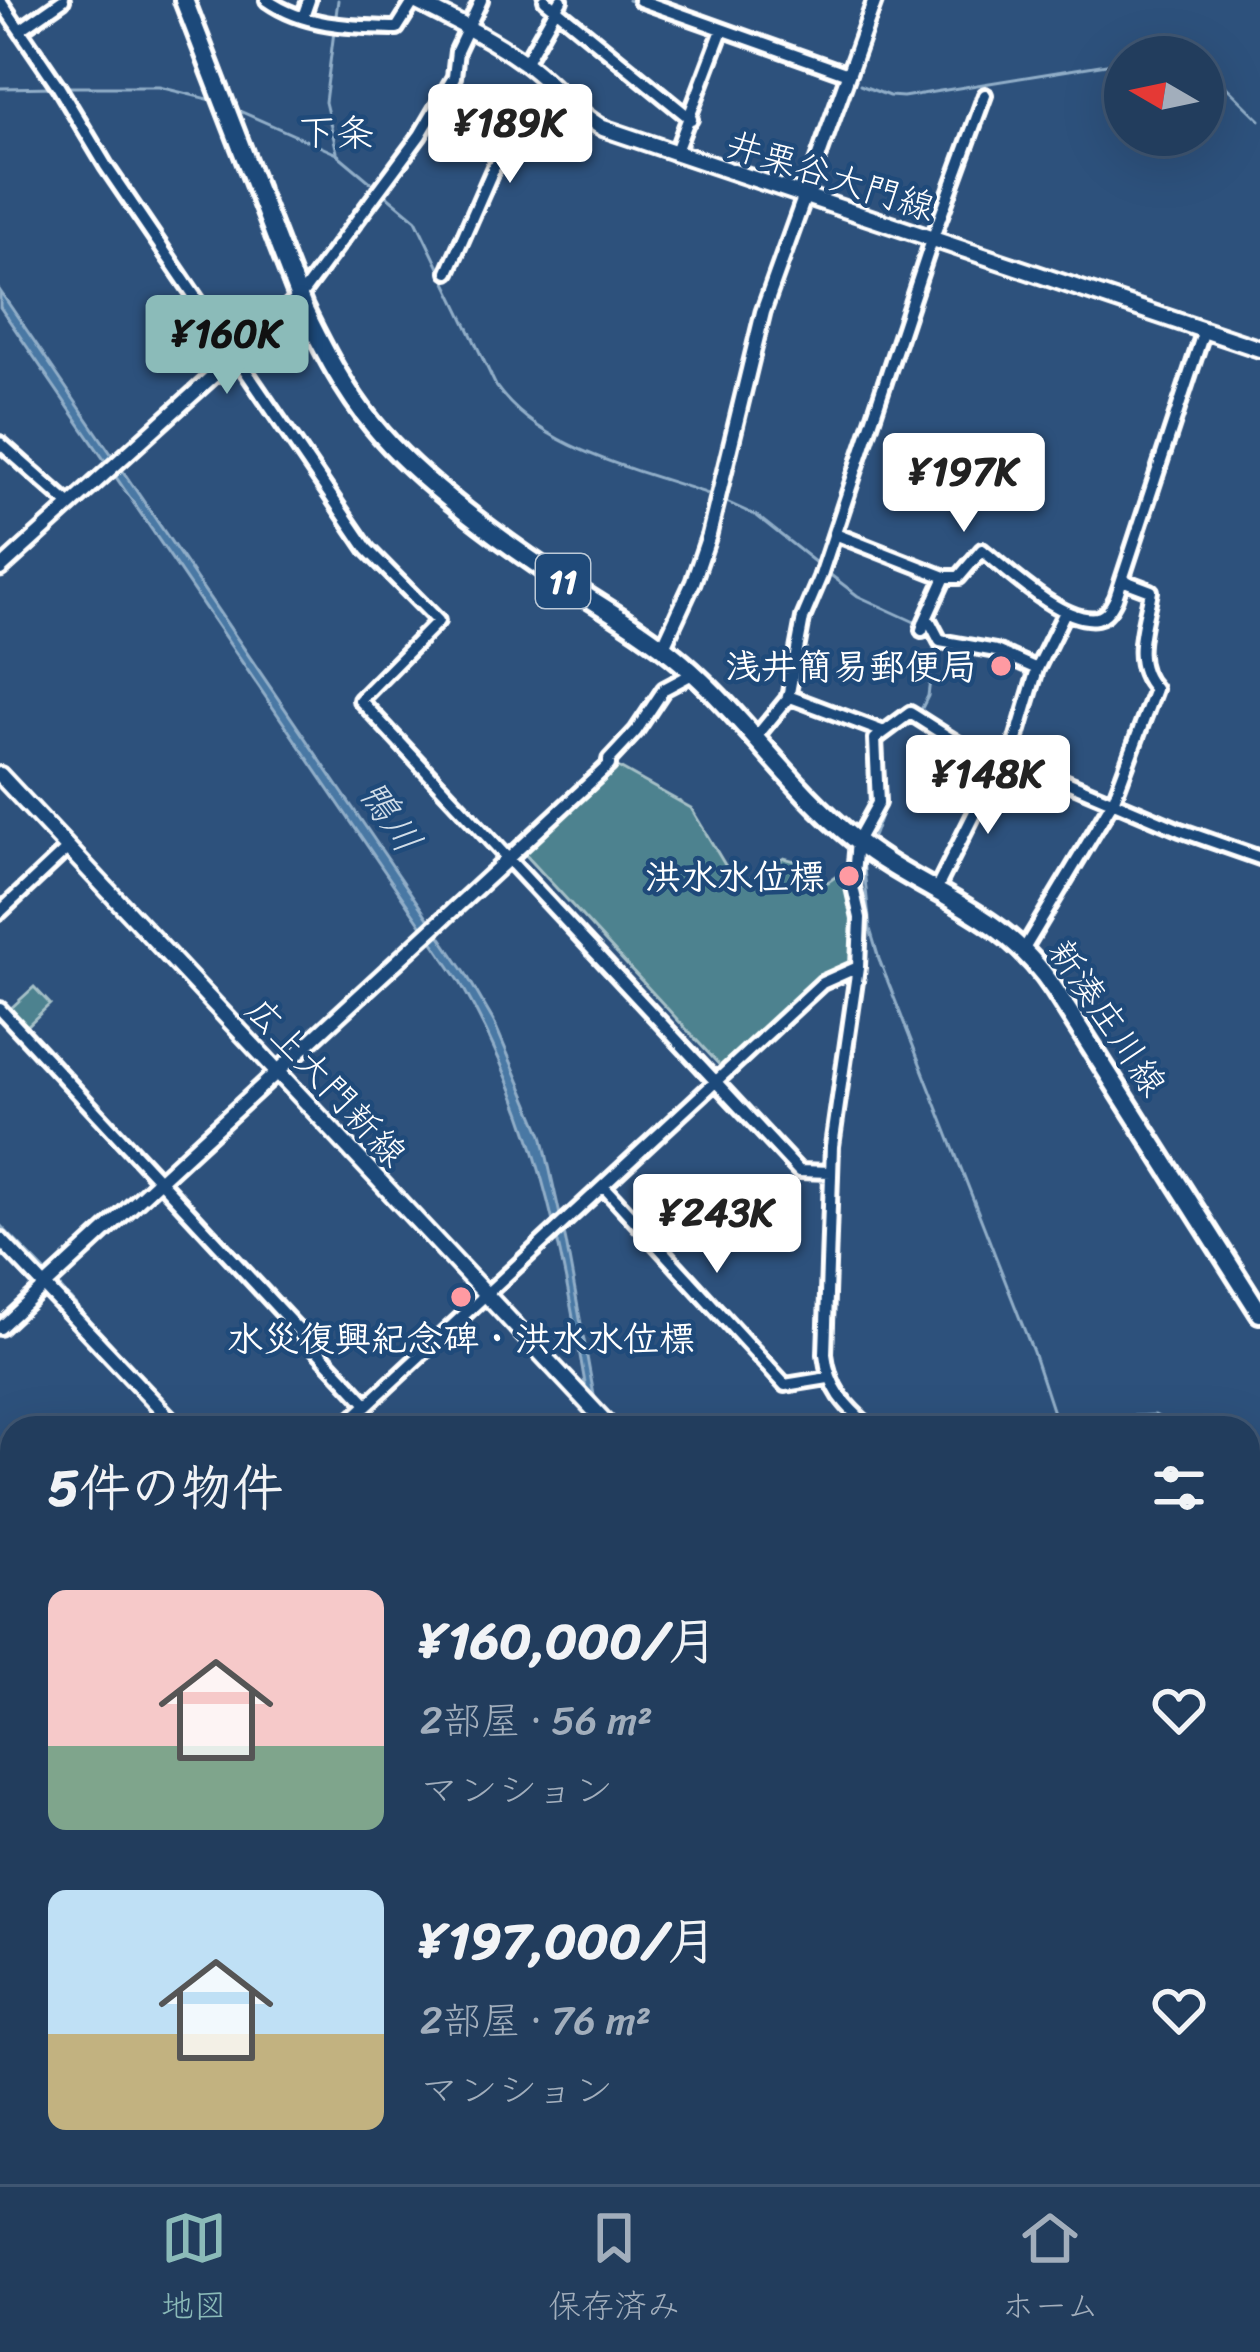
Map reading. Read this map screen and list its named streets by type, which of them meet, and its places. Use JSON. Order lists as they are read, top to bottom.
{
  "streets": {
    "main road": [
      "井栗谷大門線",
      "11",
      "新湊庄川線",
      "広上大門新線"
    ]
  },
  "districts": ["下条"],
  "water": ["鴨川"],
  "places": ["浅井簡易郵便局", "洪水水位標", "水災復興紀念碑・洪水水位標"],
  "north": "left",
  "page": {
    "price": [
      "¥189K",
      "¥160K",
      "¥197K",
      "¥148K",
      "¥243K"
    ],
    "heading": "5件の物件",
    "list": [
      {
        "name": "¥160,000/月",
        "note": "2部屋 · 56 m² · マンション"
      },
      {
        "name": "¥197,000/月",
        "note": "2部屋 · 76 m² · マンション"
      }
    ],
    "tabs": ["地図", "保存済み", "ホーム"]
  }
}
